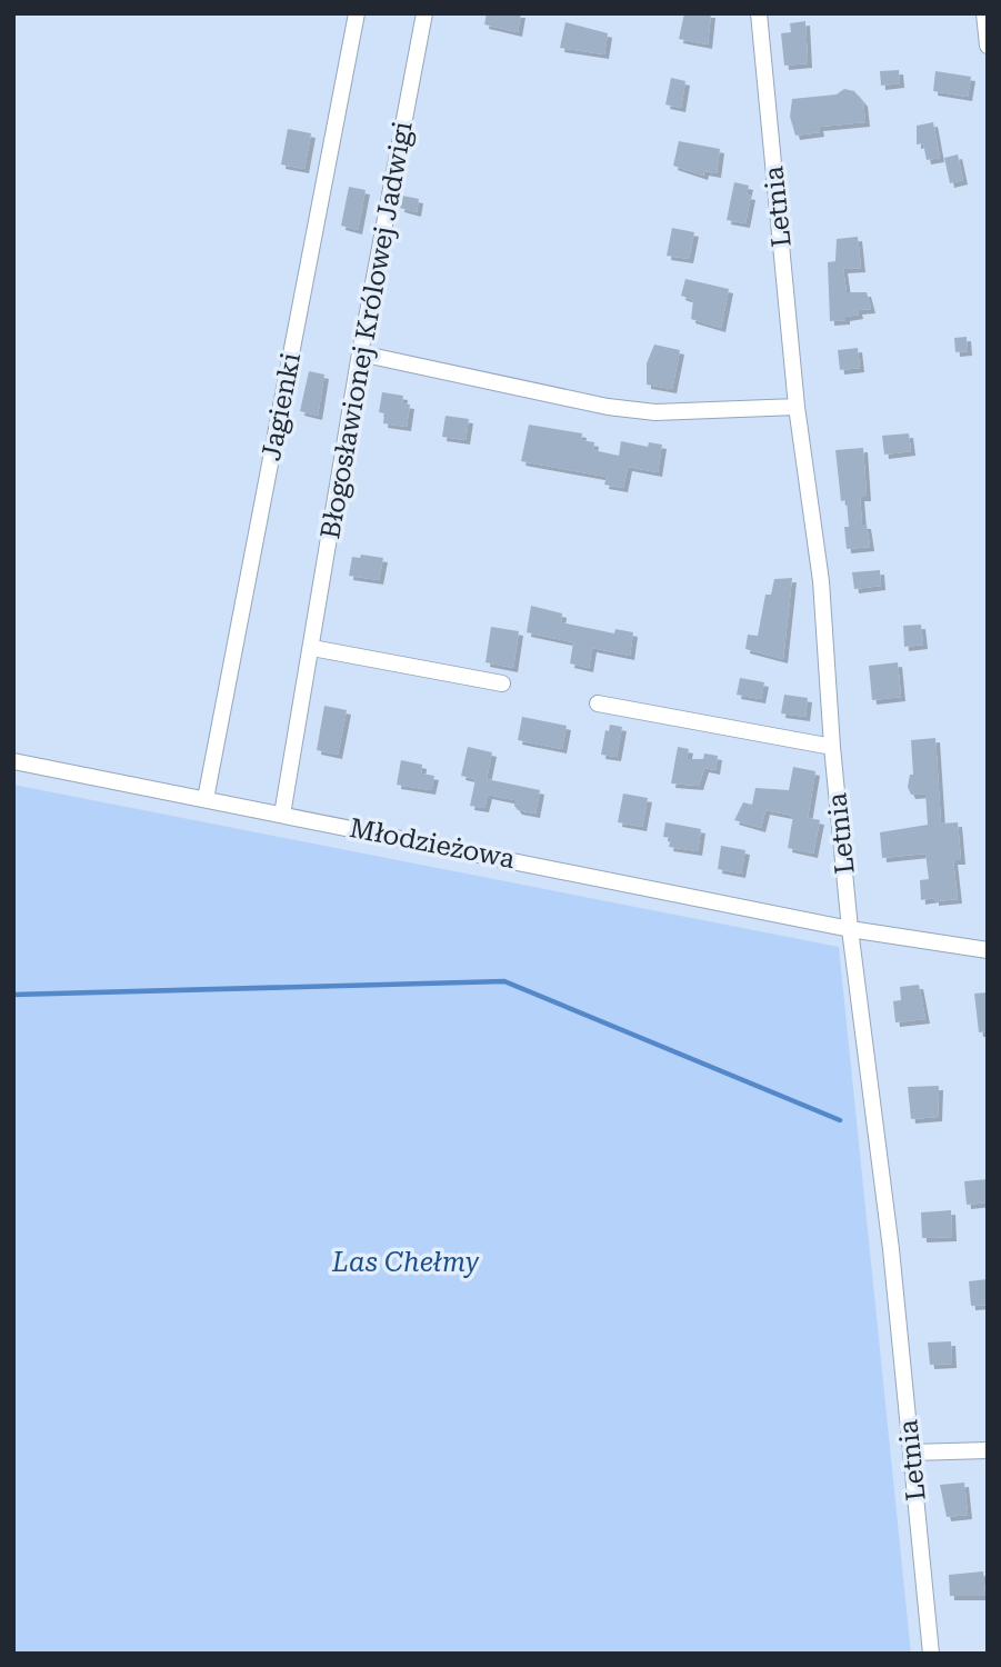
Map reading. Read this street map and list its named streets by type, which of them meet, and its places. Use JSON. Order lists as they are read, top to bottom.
{
  "streets": {
    "street": [
      "Letnia",
      "Błogosławionej Królowej Jadwigi",
      "Jagienki",
      "Młodzieżowa"
    ]
  },
  "crossings": [
    ["Letnia", "Młodzieżowa"],
    ["Błogosławionej Królowej Jadwigi", "Młodzieżowa"],
    ["Jagienki", "Młodzieżowa"]
  ],
  "parks": ["Las Chełmy"]
}
